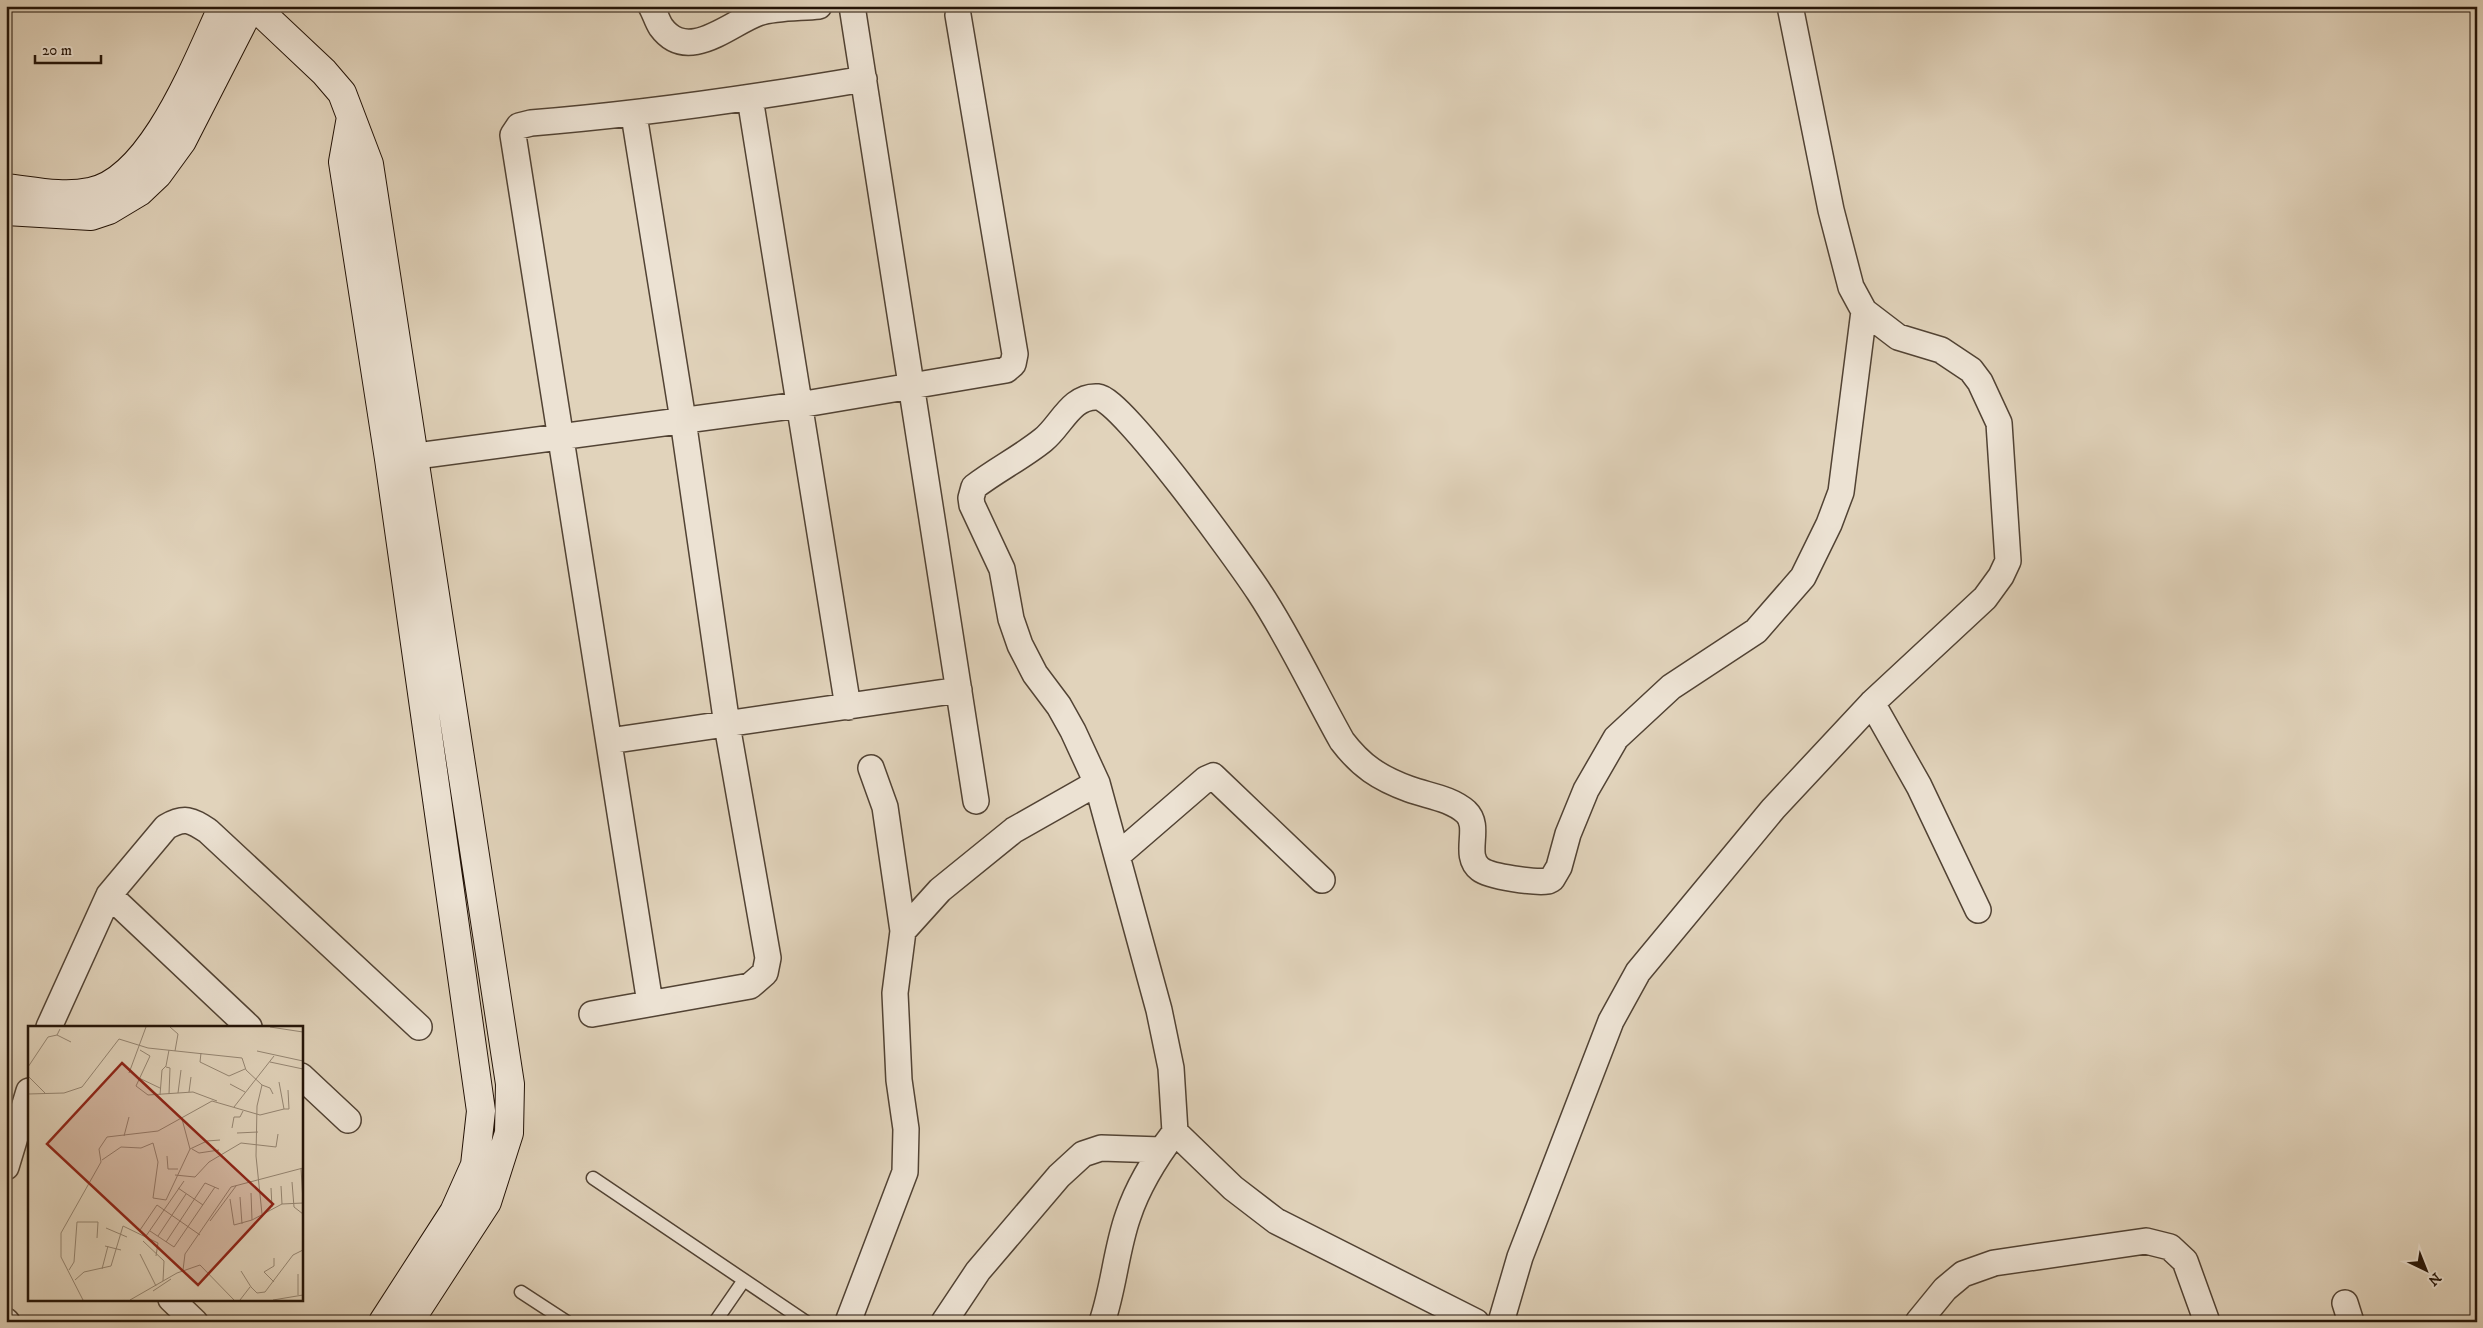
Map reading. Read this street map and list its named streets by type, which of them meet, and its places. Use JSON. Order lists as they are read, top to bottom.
{
  "scale_bar": "20 m",
  "north": "bottom right"
}
